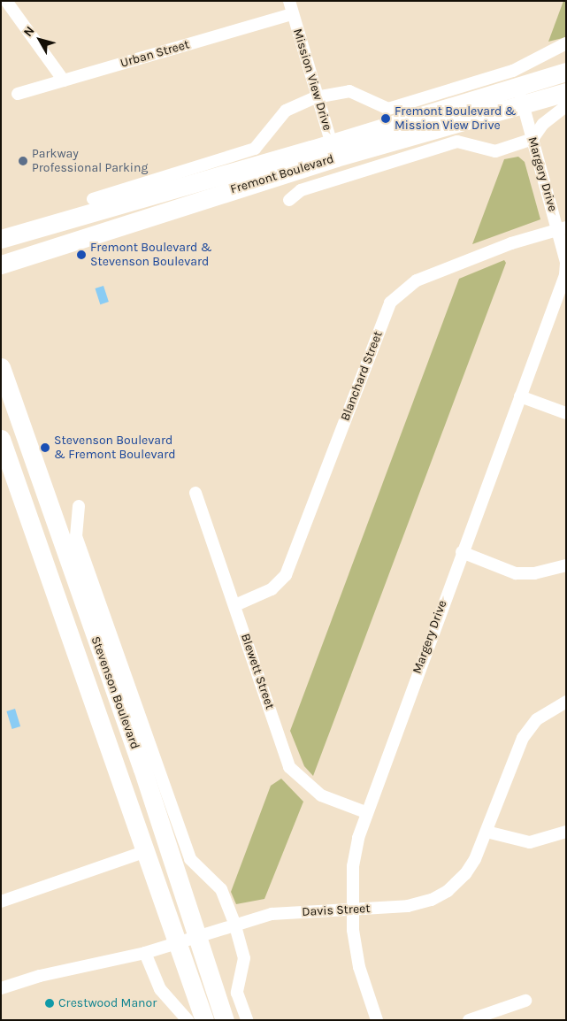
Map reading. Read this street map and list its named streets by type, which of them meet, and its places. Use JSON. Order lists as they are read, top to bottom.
{
  "streets": {
    "main road": ["Fremont Boulevard", "Stevenson Boulevard"],
    "street": [
      "Urban Street",
      "Mission View Drive",
      "Margery Drive",
      "Blanchard Street",
      "Blewett Street",
      "Davis Street"
    ]
  },
  "crossings": [
    ["Urban Street", "Mission View Drive"],
    ["Mission View Drive", "Fremont Boulevard"],
    ["Fremont Boulevard", "Margery Drive"],
    ["Margery Drive", "Blanchard Street"],
    ["Margery Drive", "Blewett Street"],
    ["Margery Drive", "Davis Street"],
    ["Blanchard Street", "Blewett Street"],
    ["Stevenson Boulevard", "Davis Street"]
  ],
  "places": [
    "Fremont Boulevard & Mission View Drive",
    "Parkway Professional Parking",
    "Fremont Boulevard & Stevenson Boulevard",
    "Stevenson Boulevard & Fremont Boulevard",
    "Crestwood Manor"
  ],
  "north": "top left"
}
